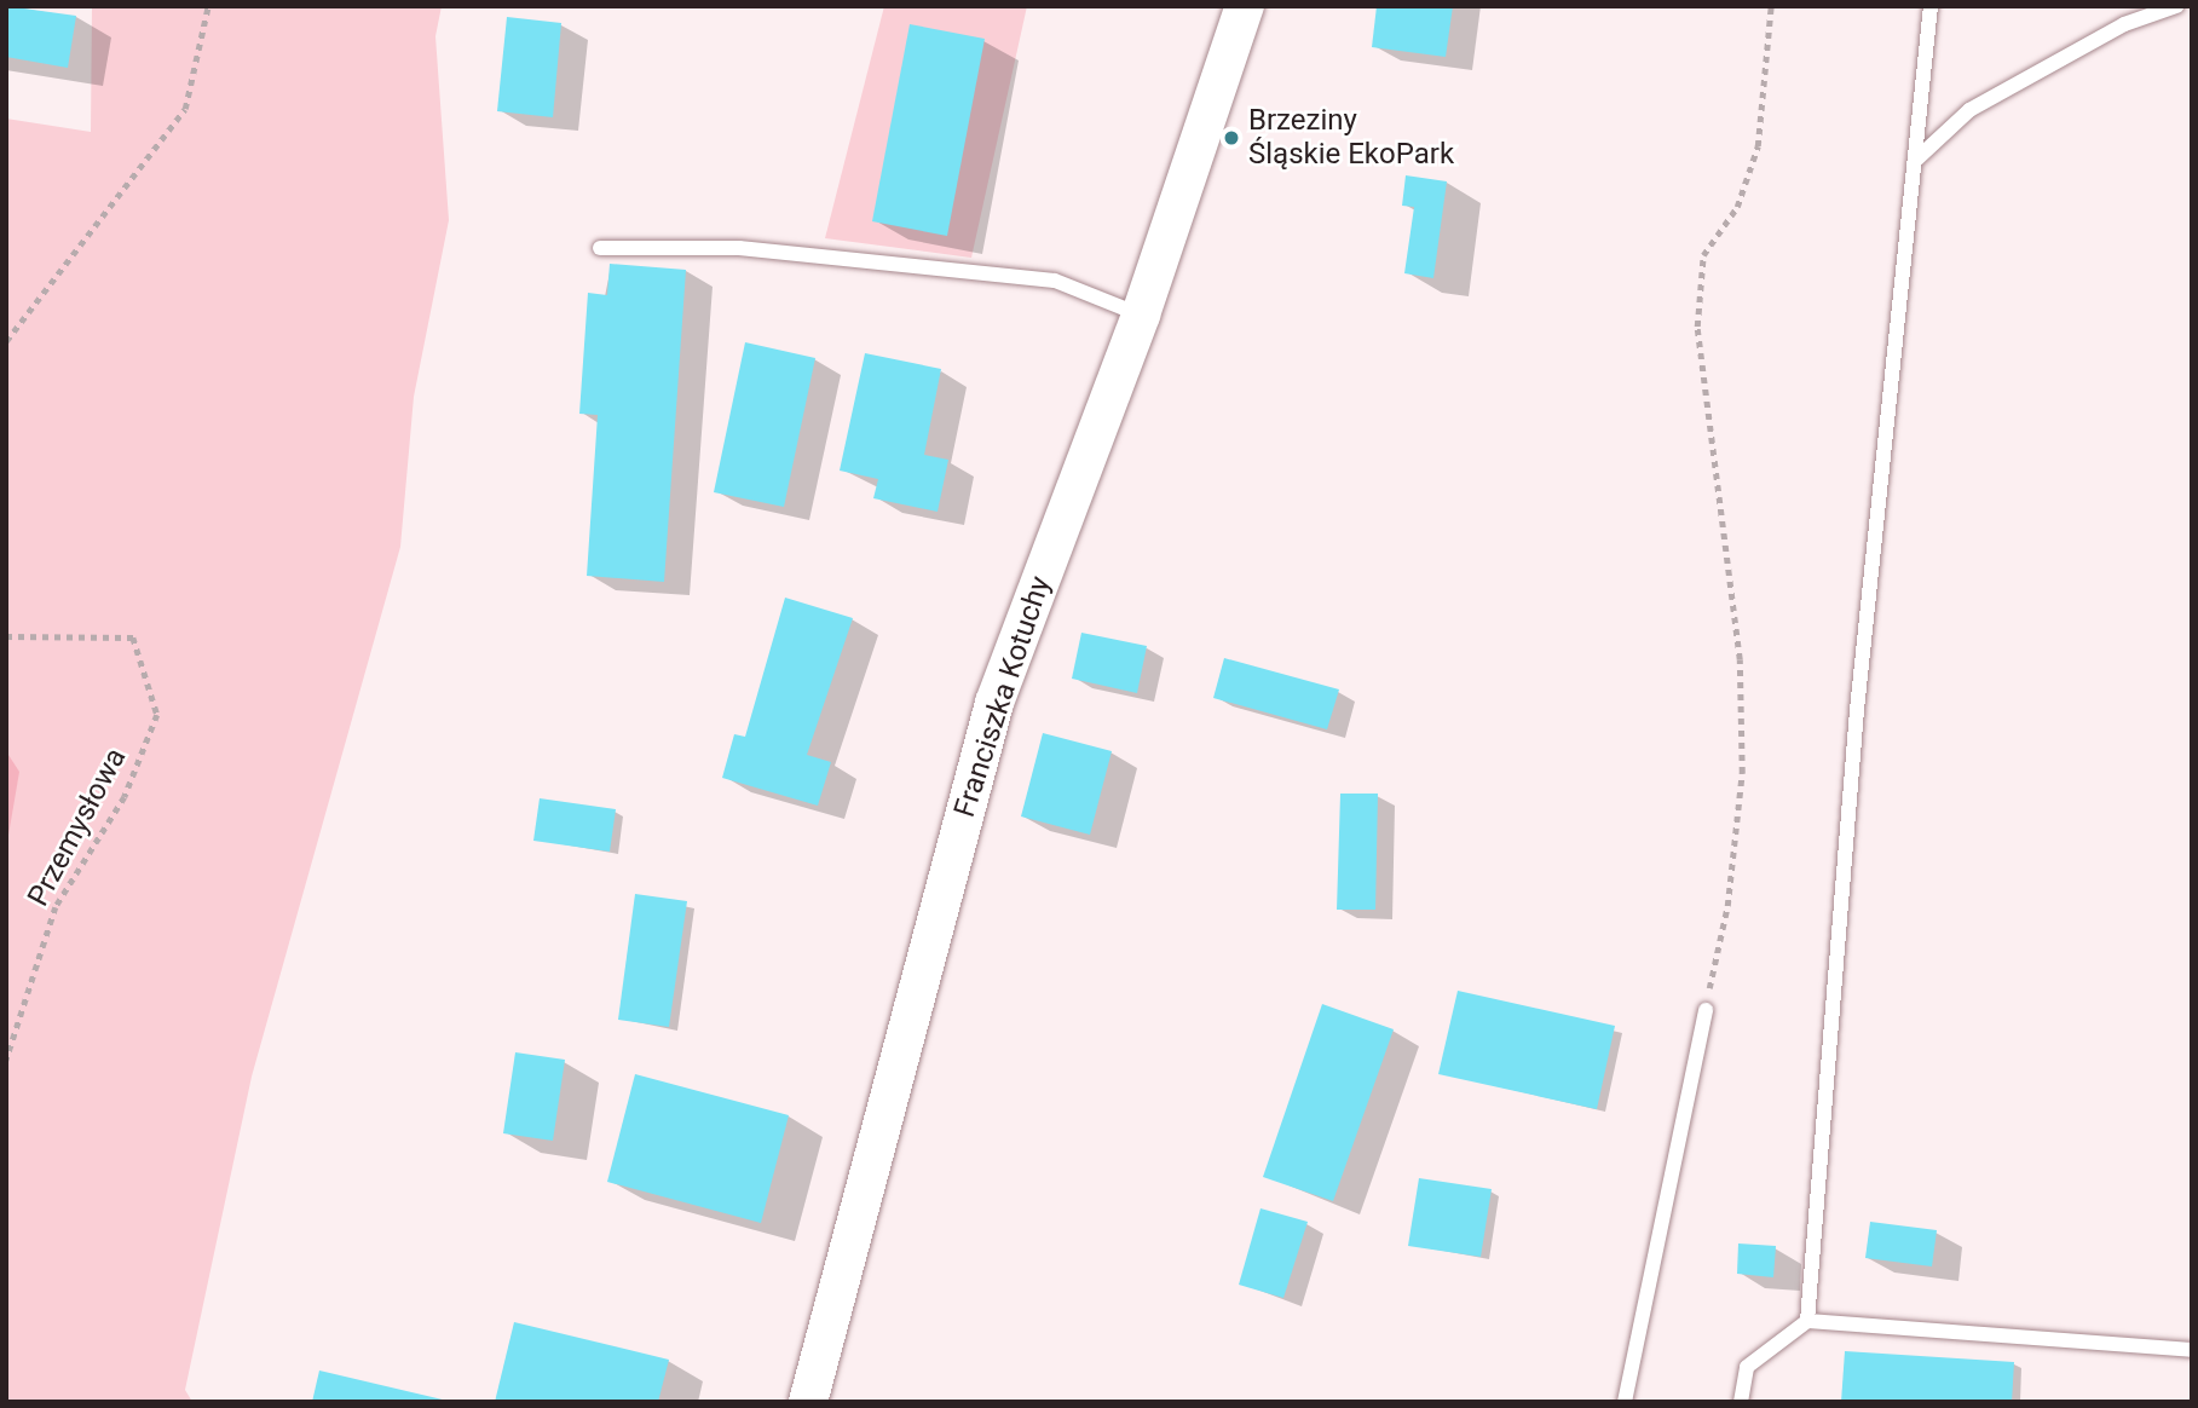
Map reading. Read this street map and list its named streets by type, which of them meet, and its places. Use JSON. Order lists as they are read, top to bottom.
{
  "streets": {
    "street": ["Franciszka Kotuchy"],
    "path": ["Przemysłowa"]
  },
  "places": ["Brzeziny Śląskie EkoPark"]
}
